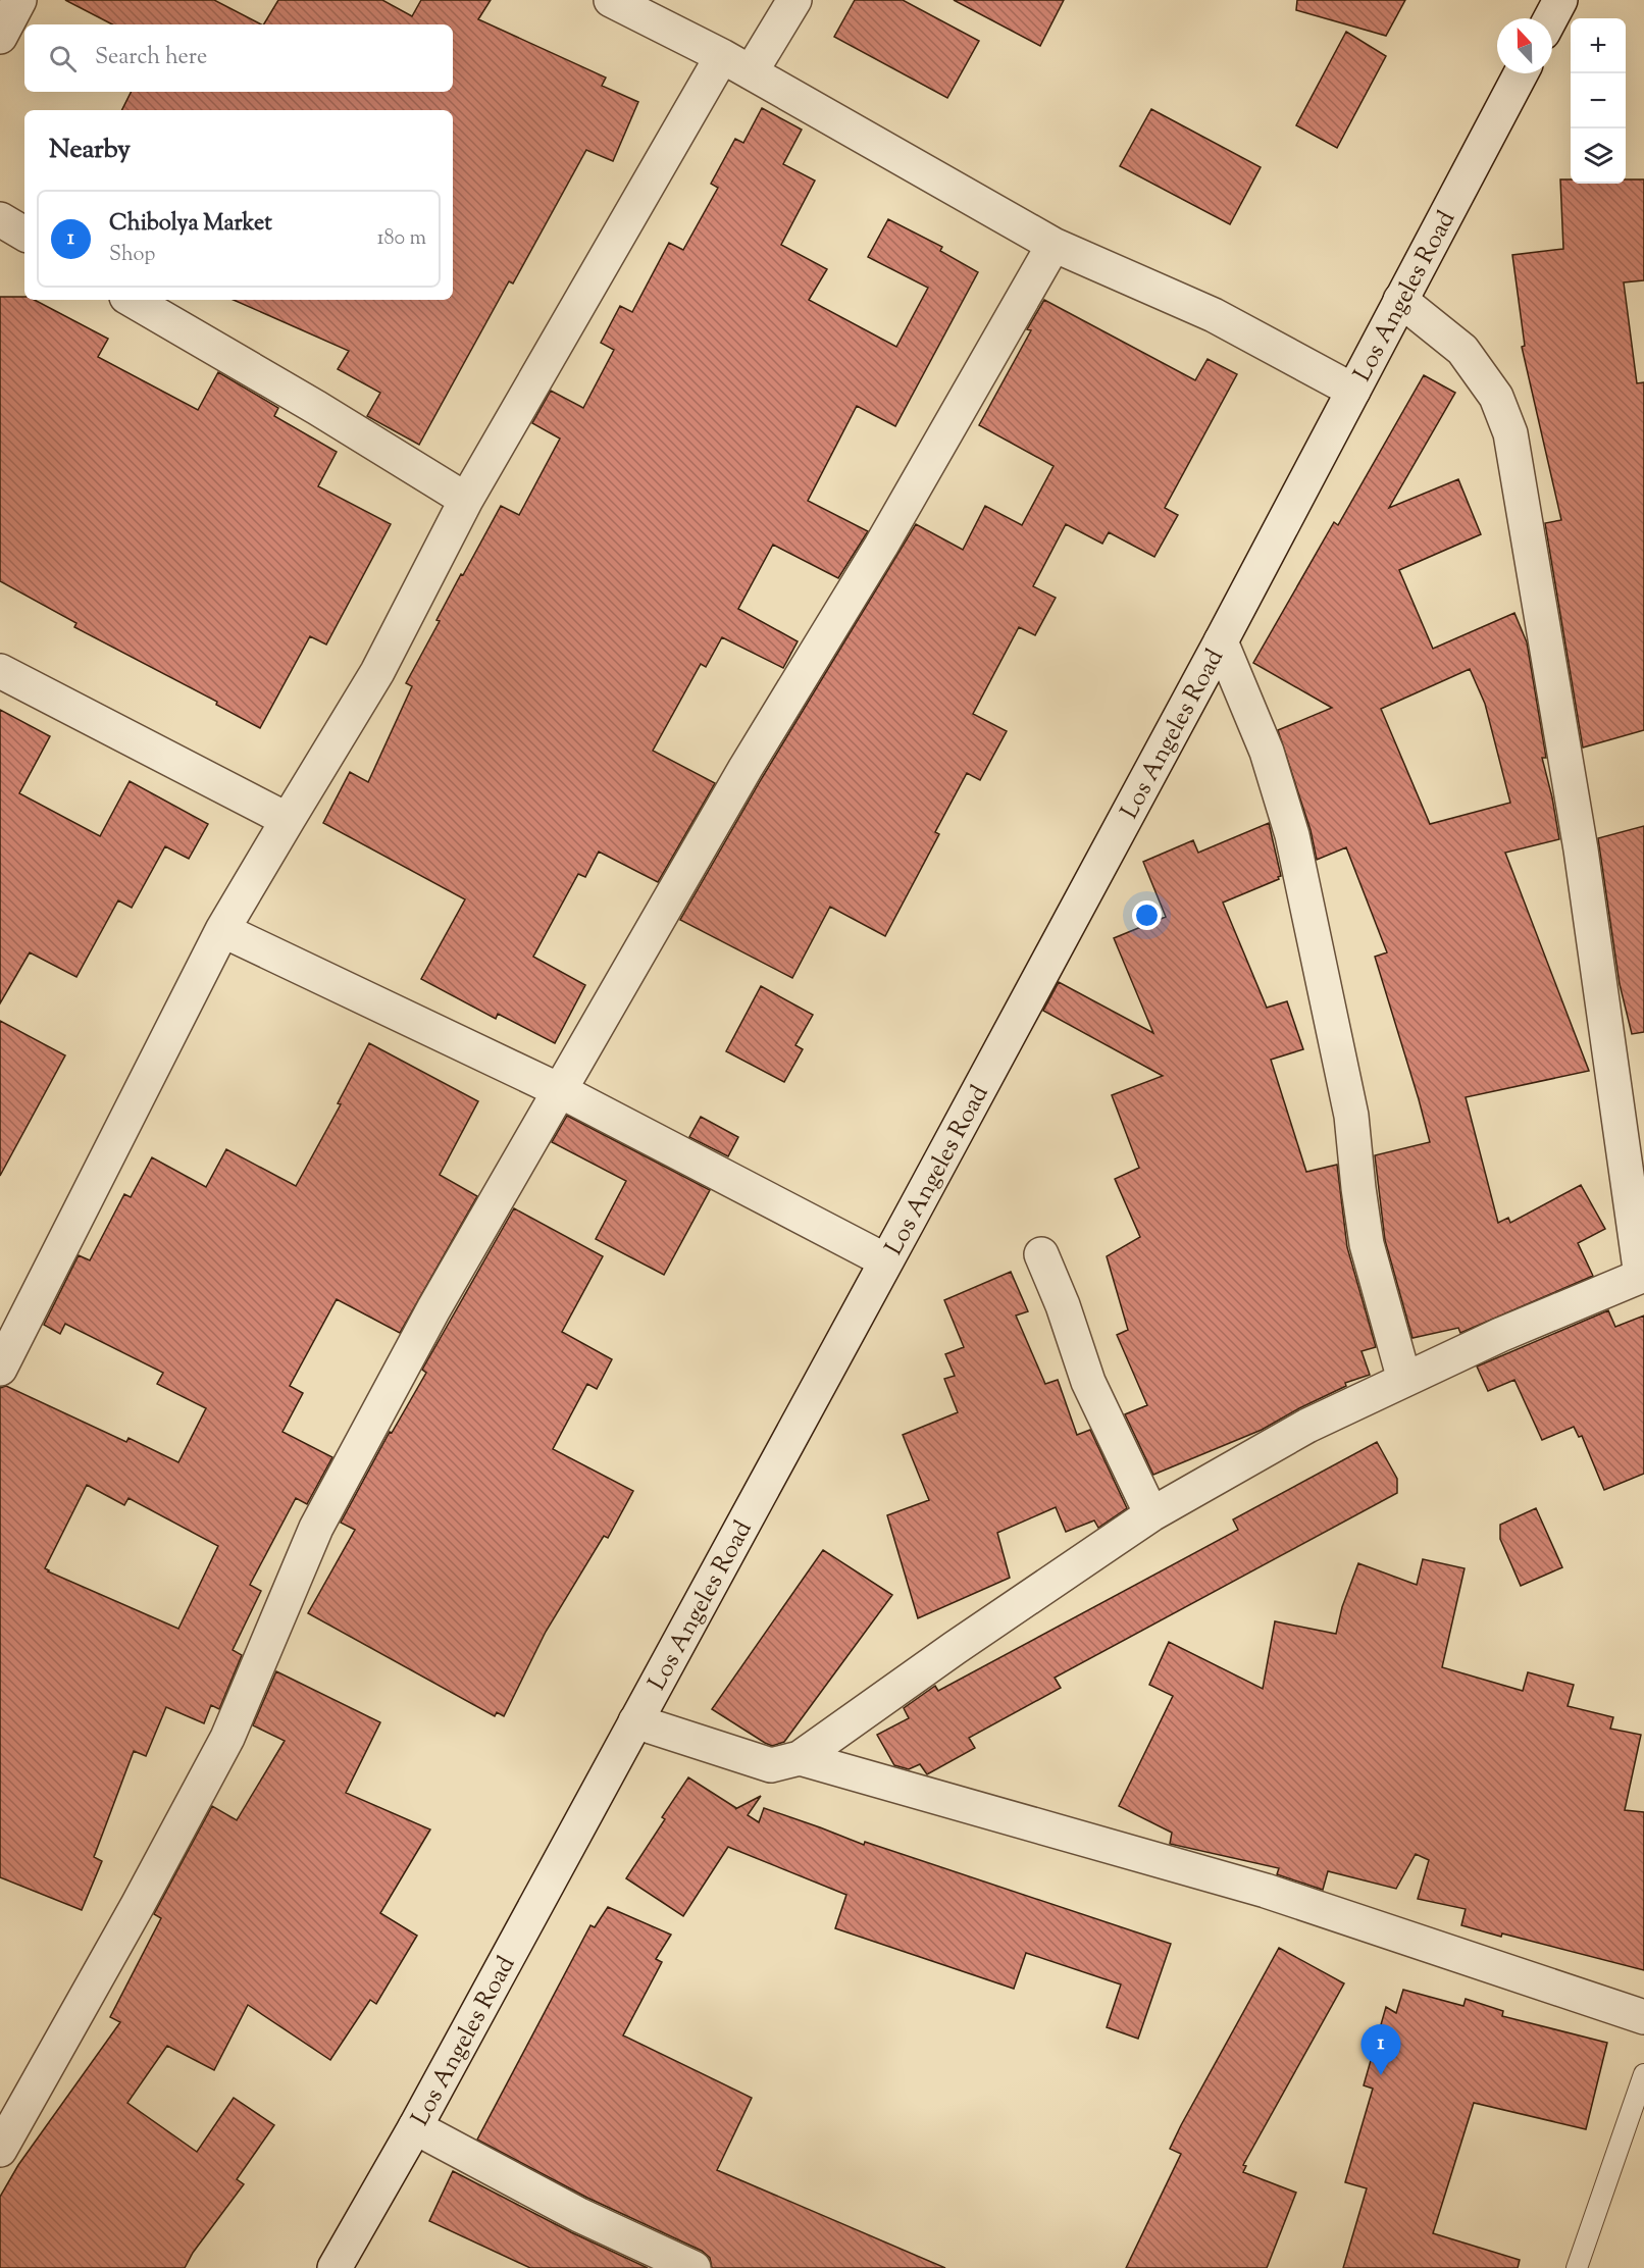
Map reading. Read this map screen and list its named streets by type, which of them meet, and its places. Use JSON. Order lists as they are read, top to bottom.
{
  "streets": {
    "street": ["Los Angeles Road"]
  },
  "north": "top",
  "page": {
    "map_buttons": ["+", "−"],
    "search": "Search here",
    "heading": "Nearby",
    "list": [
      {
        "mark": "1",
        "name": "Chibolya Market",
        "note": "Shop",
        "value": "180 m"
      }
    ],
    "pins": "1"
  }
}
